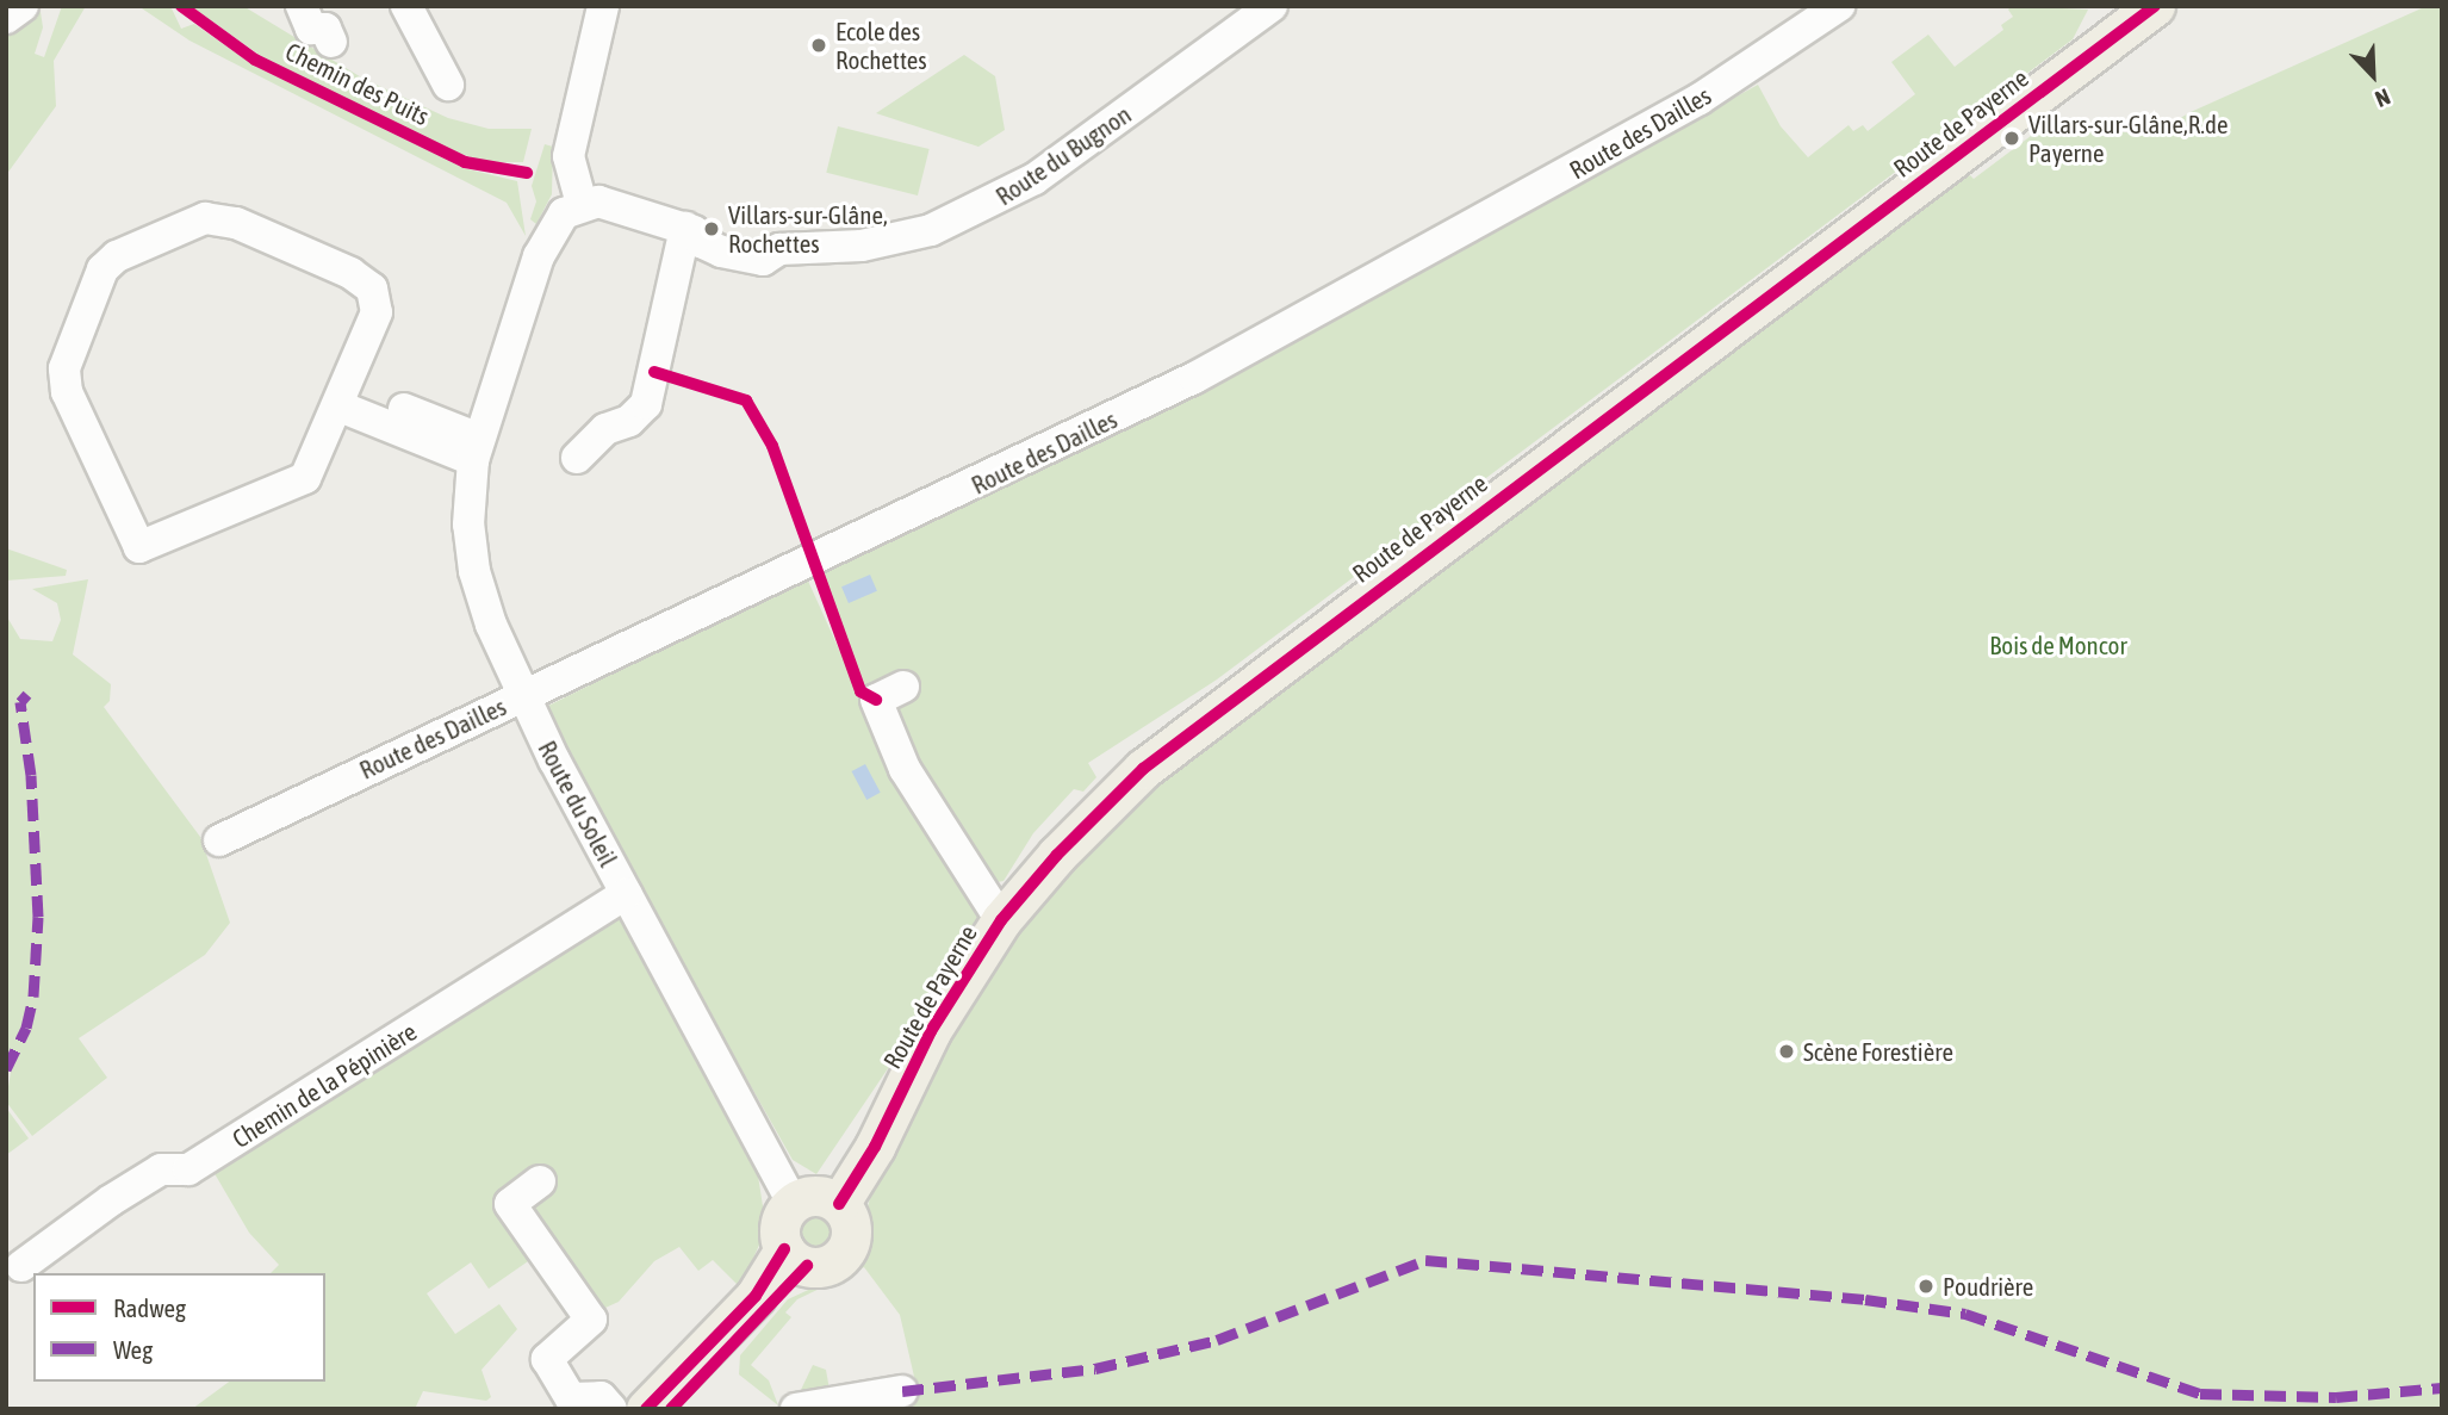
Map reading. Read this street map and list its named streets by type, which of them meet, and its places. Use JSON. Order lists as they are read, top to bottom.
{
  "streets": {
    "main road": ["Route de Payerne"],
    "street": [
      "Route des Dailles",
      "Route du Bugnon",
      "Route du Soleil",
      "Chemin de la Pépinière"
    ],
    "cycle path": ["Chemin des Puits"]
  },
  "crossings": [
    ["Route de Payerne", "Route du Soleil"],
    ["Route des Dailles", "Route du Soleil"],
    ["Route du Bugnon", "Route du Soleil"],
    ["Route du Soleil", "Chemin de la Pépinière"]
  ],
  "parks": ["Bois de Moncor"],
  "places": [
    "Ecole des Rochettes",
    "Villars-sur-Glâne,R.de Payerne",
    "Villars-sur-Glâne, Rochettes",
    "Scène Forestière",
    "Poudrière"
  ],
  "legend": ["Radweg", "Weg"],
  "north": "bottom right"
}
